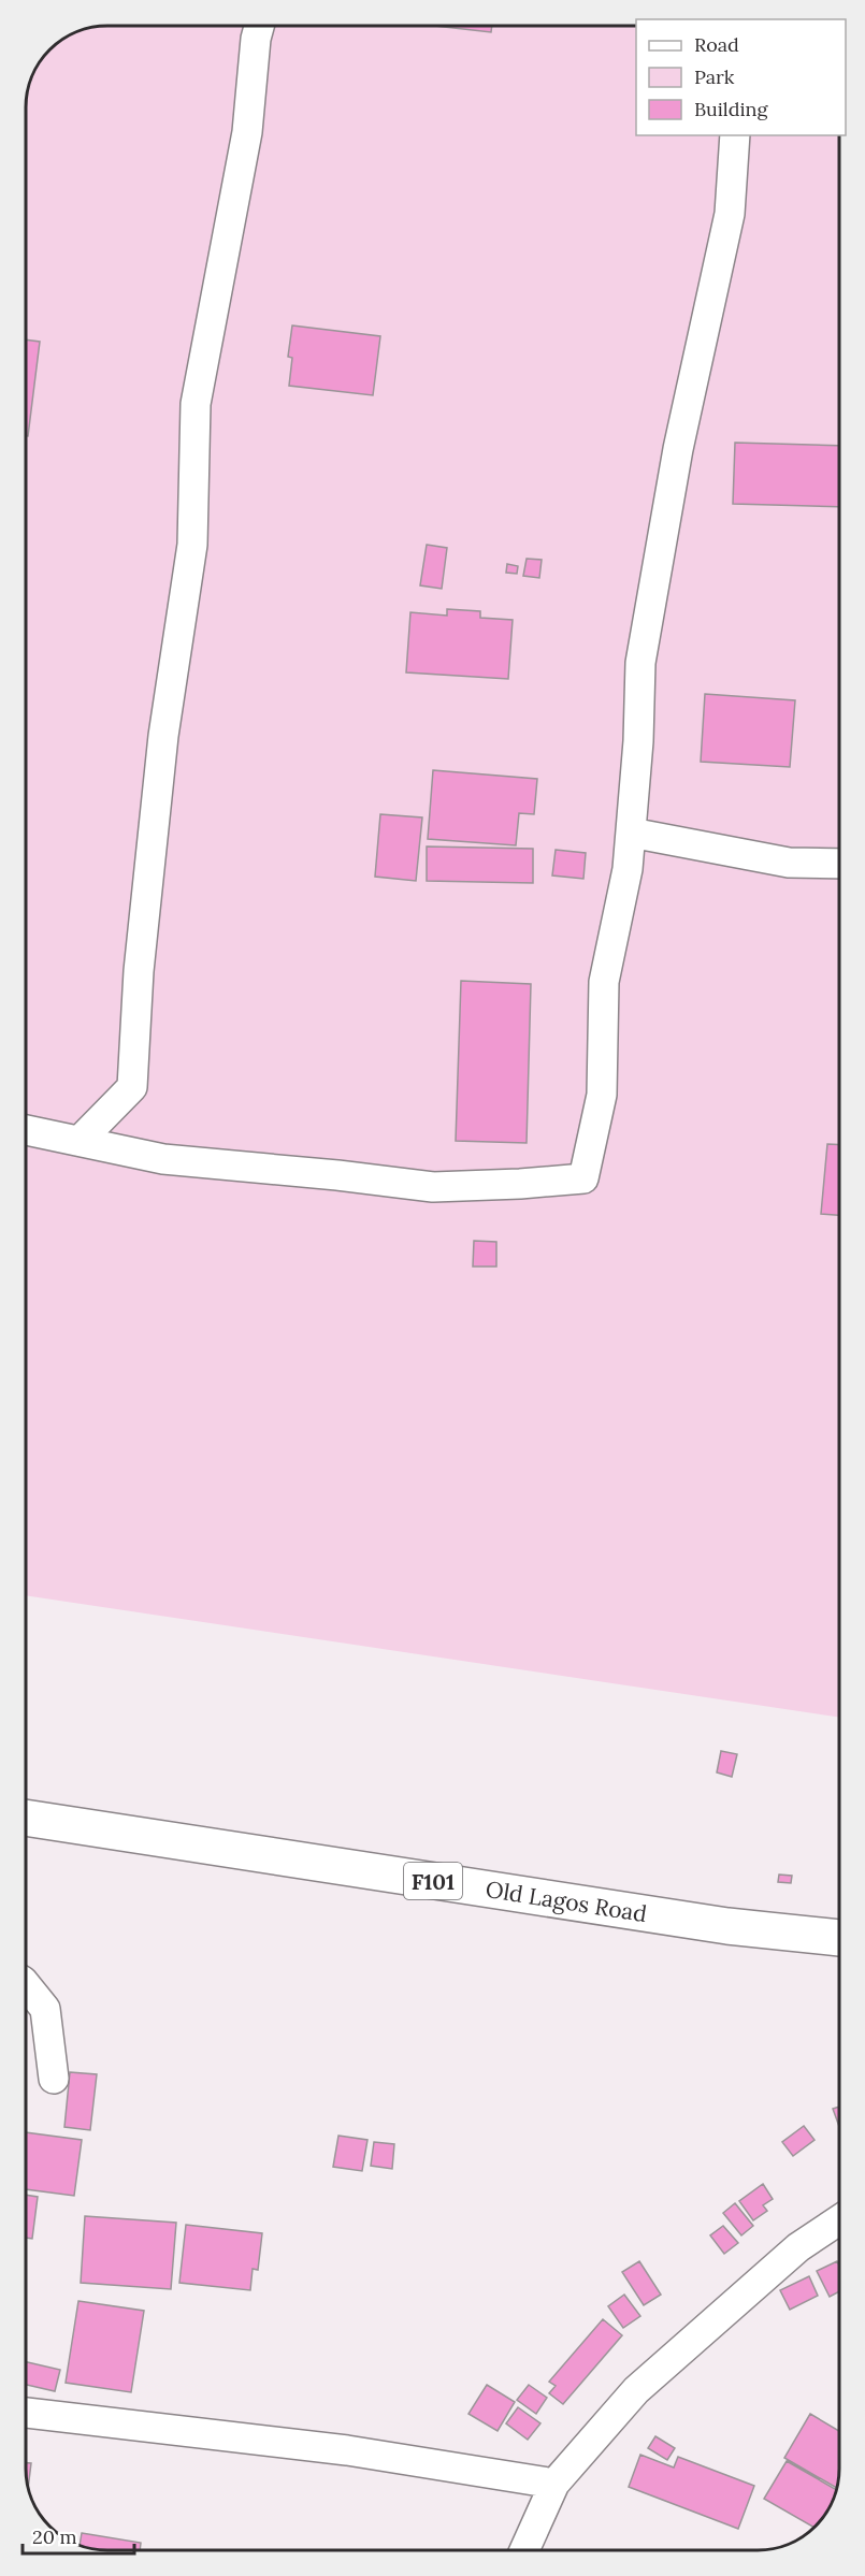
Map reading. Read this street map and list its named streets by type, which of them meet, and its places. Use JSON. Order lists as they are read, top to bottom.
{
  "streets": {
    "main road": ["F101", "Old Lagos Road"]
  },
  "legend": ["Road", "Park", "Building"],
  "scale_bar": "20 m"
}
